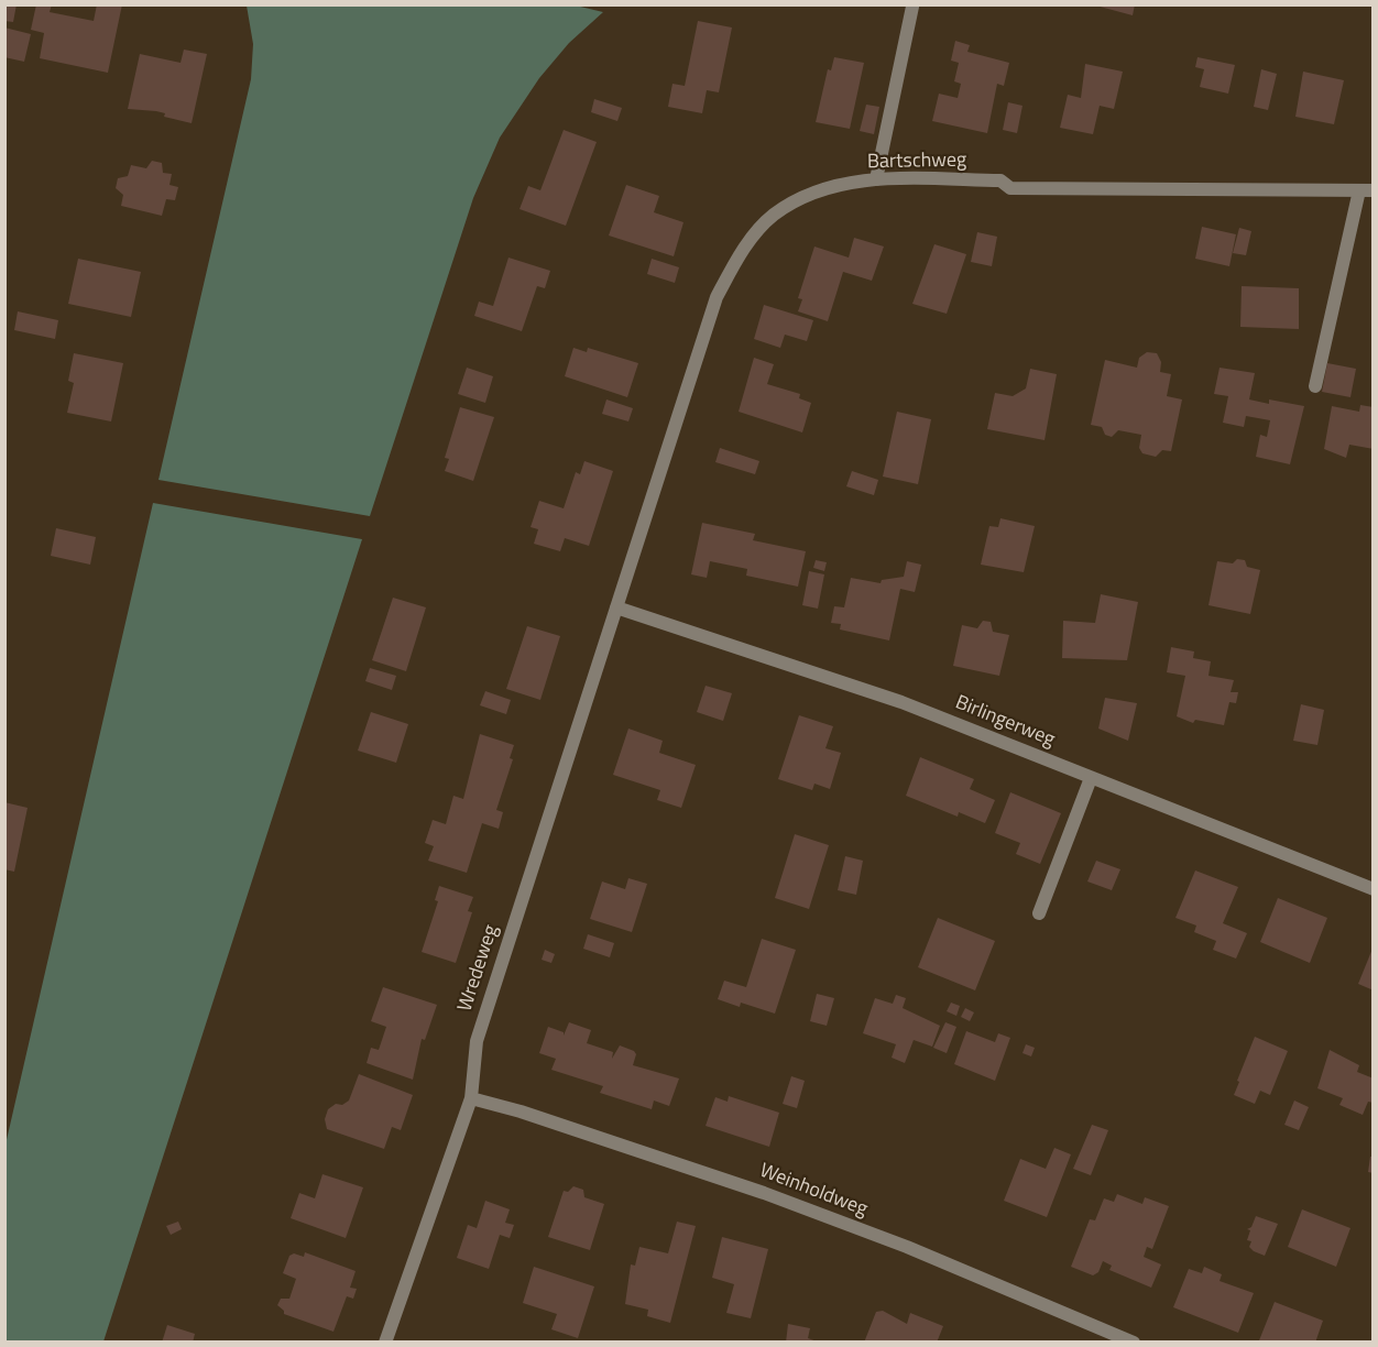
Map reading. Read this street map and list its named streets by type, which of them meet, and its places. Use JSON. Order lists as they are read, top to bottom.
{
  "streets": {
    "street": [
      "Bartschweg",
      "Birlingerweg",
      "Wredeweg",
      "Weinholdweg"
    ]
  },
  "crossings": [
    ["Bartschweg", "Birlingerweg"],
    ["Bartschweg", "Wredeweg"],
    ["Birlingerweg", "Wredeweg"],
    ["Wredeweg", "Weinholdweg"]
  ]
}
